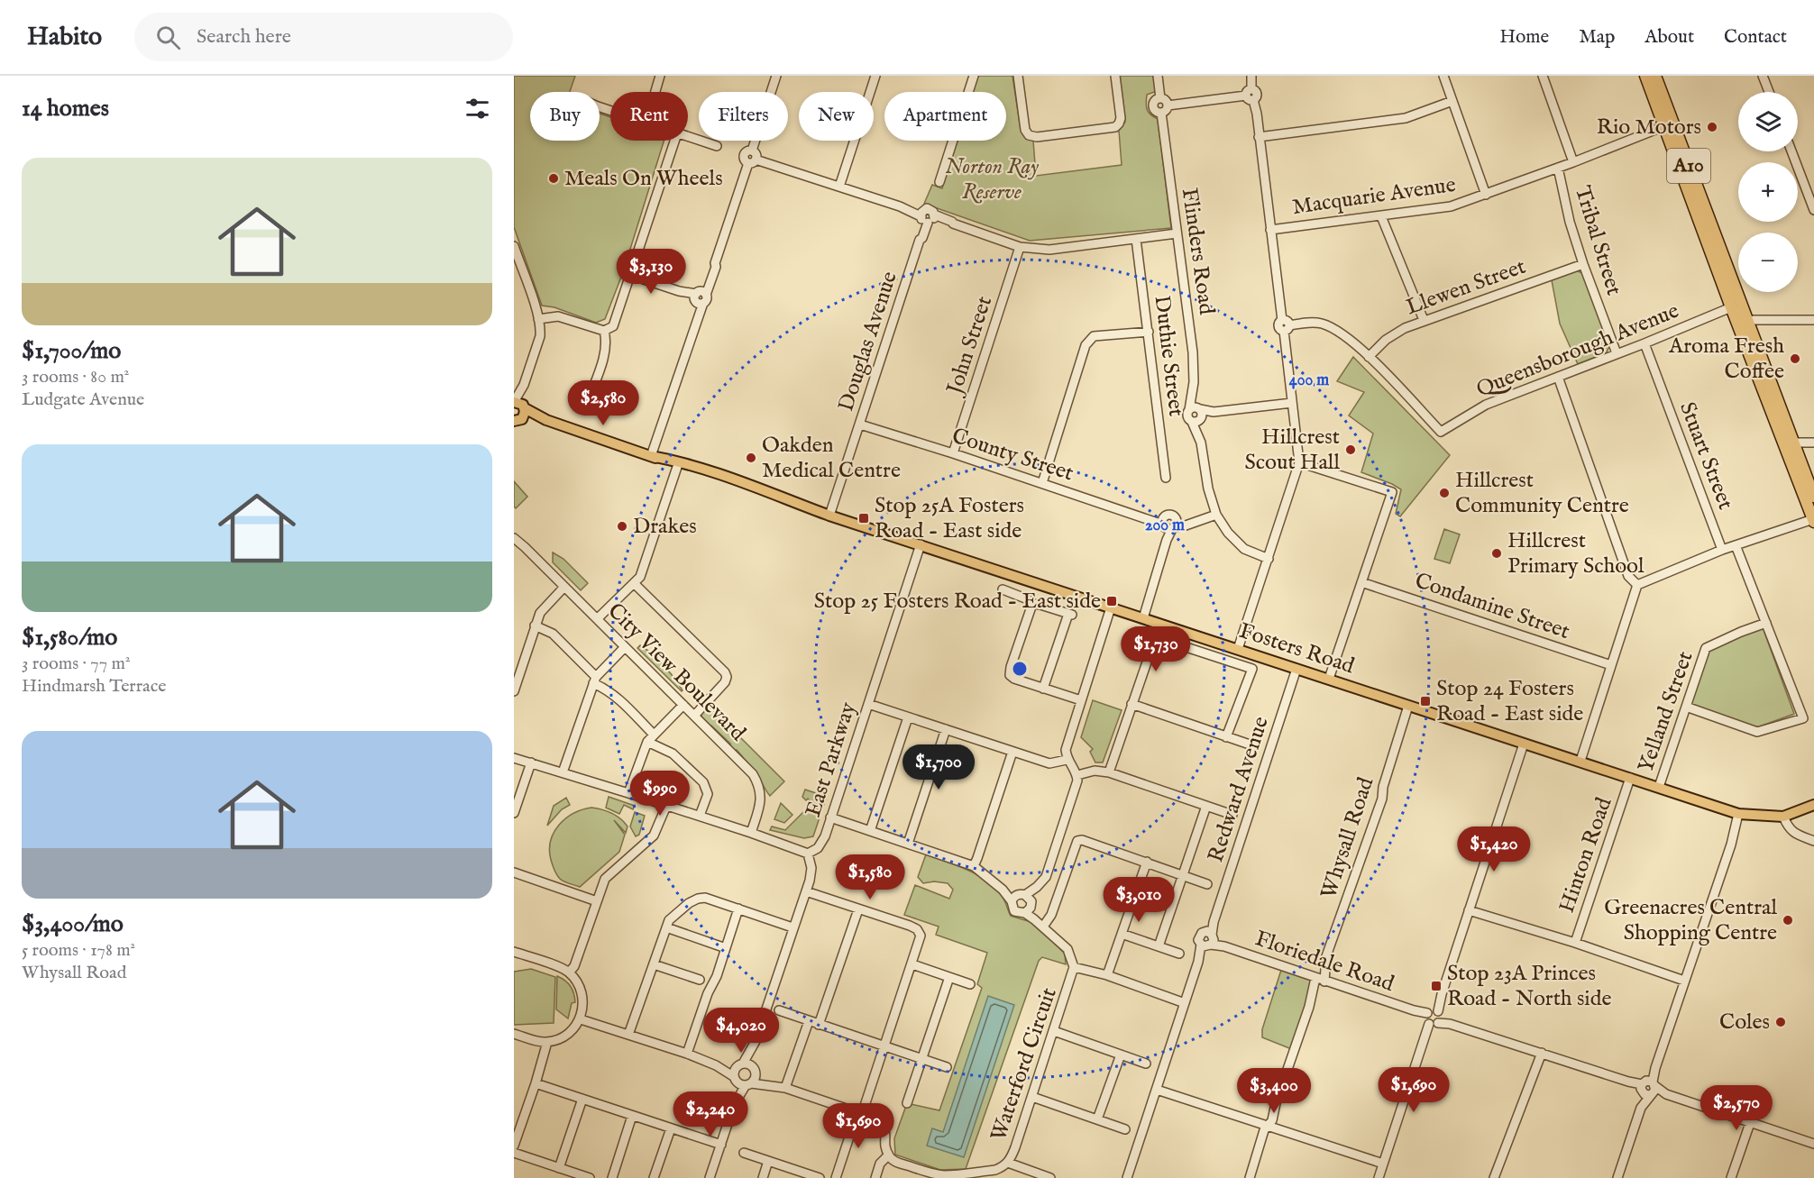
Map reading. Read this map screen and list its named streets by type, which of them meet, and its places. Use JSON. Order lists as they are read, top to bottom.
{
  "streets": {
    "highway": ["A10"],
    "main road": ["Fosters Road"],
    "street": [
      "Macquarie Avenue",
      "Tribal Street",
      "Flinders Road",
      "Llewen Street",
      "Douglas Avenue",
      "John Street",
      "Queensborough Avenue",
      "Duthie Street",
      "County Street",
      "Stuart Street",
      "Condamine Street",
      "City View Boulevard",
      "Yelland Street",
      "East Parkway",
      "Redward Avenue",
      "Whysall Road",
      "Hinton Road",
      "Floriedale Road",
      "Waterford Circuit"
    ]
  },
  "crossings": [
    ["A10", "Macquarie Avenue"],
    ["A10", "Queensborough Avenue"],
    ["Macquarie Avenue", "Tribal Street"],
    ["Tribal Street", "Llewen Street"],
    ["Tribal Street", "Queensborough Avenue"],
    ["Flinders Road", "County Street"],
    ["Llewen Street", "Queensborough Avenue"],
    ["Douglas Avenue", "County Street"],
    ["Douglas Avenue", "Fosters Road"],
    ["John Street", "County Street"],
    ["Queensborough Avenue", "Stuart Street"],
    ["Fosters Road", "Yelland Street"],
    ["Fosters Road", "East Parkway"],
    ["Fosters Road", "Redward Avenue"],
    ["Fosters Road", "Whysall Road"],
    ["Fosters Road", "Hinton Road"],
    ["Redward Avenue", "Floriedale Road"],
    ["Whysall Road", "Floriedale Road"]
  ],
  "parks": ["Norton Ray Reserve"],
  "places": {
    "other": [
      "Rio Motors",
      "Meals On Wheels",
      "Aroma Fresh Coffee",
      "Hillcrest Scout Hall",
      "Oakden Medical Centre",
      "Hillcrest Community Centre",
      "Drakes",
      "Hillcrest Primary School",
      "Greenacres Central Shopping Centre",
      "Coles"
    ],
    "transit": [
      "Stop 25A Fosters Road - East side",
      "Stop 25 Fosters Road - East side",
      "Stop 24 Fosters Road - East side",
      "Stop 23A Princes Road - North side"
    ]
  },
  "page": {
    "header": "Habito",
    "search": "Search here",
    "nav": [
      "Home",
      "Map",
      "About",
      "Contact"
    ],
    "heading": "14 homes",
    "map_buttons": ["+", "−"],
    "chip": [
      "Buy",
      "Rent",
      "Filters",
      "New",
      "Apartment"
    ],
    "list": [
      {
        "name": "$1,700/mo",
        "note": "3 rooms · 80 m² · Ludgate Avenue"
      },
      {
        "name": "$1,580/mo",
        "note": "3 rooms · 77 m² · Hindmarsh Terrace"
      },
      {
        "name": "$3,400/mo",
        "note": "5 rooms · 178 m² · Whysall Road"
      }
    ],
    "price": [
      "$3,130",
      "$2,580",
      "$1,730",
      "$1,700",
      "$990",
      "$1,420",
      "$1,580",
      "$3,010",
      "$4,020",
      "$1,690",
      "$3,400",
      "$2,570",
      "$2,240",
      "$1,690"
    ]
  },
  "rings": ["400 m", "200 m"]
}
